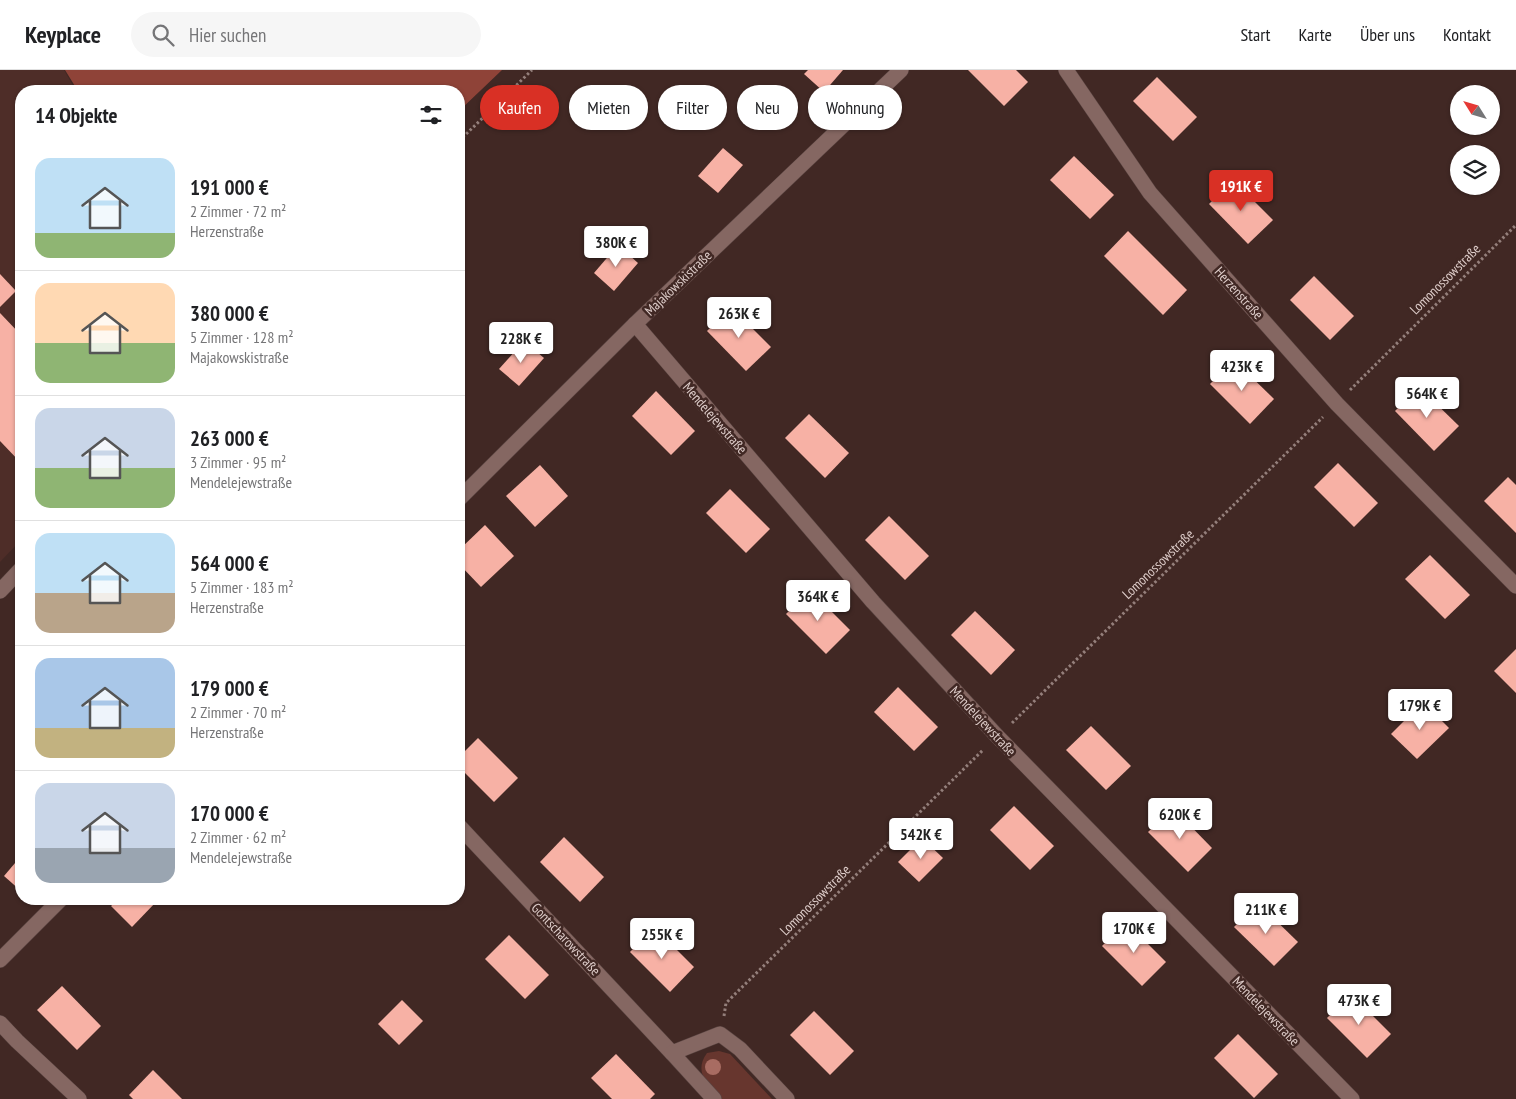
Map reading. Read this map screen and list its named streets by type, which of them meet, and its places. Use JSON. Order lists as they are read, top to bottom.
{
  "streets": {
    "street": [
      "Majakowskistraße",
      "Herzenstraße",
      "Mendelejewstraße",
      "Gontscharowstraße"
    ],
    "path": ["Lomonossowstraße"]
  },
  "crossings": [
    ["Majakowskistraße", "Mendelejewstraße"]
  ],
  "north": "top left",
  "page": {
    "header": "Keyplace",
    "search": "Hier suchen",
    "nav": [
      "Start",
      "Karte",
      "Über uns",
      "Kontakt"
    ],
    "chip": [
      "Kaufen",
      "Mieten",
      "Filter",
      "Neu",
      "Wohnung"
    ],
    "heading": "14 Objekte",
    "list": [
      {
        "name": "191 000 €",
        "note": "2 Zimmer · 72 m² · Herzenstraße"
      },
      {
        "name": "380 000 €",
        "note": "5 Zimmer · 128 m² · Majakowskistraße"
      },
      {
        "name": "263 000 €",
        "note": "3 Zimmer · 95 m² · Mendelejewstraße"
      },
      {
        "name": "564 000 €",
        "note": "5 Zimmer · 183 m² · Herzenstraße"
      },
      {
        "name": "179 000 €",
        "note": "2 Zimmer · 70 m² · Herzenstraße"
      },
      {
        "name": "170 000 €",
        "note": "2 Zimmer · 62 m² · Mendelejewstraße"
      }
    ],
    "price": [
      "191K €",
      "380K €",
      "263K €",
      "228K €",
      "423K €",
      "564K €",
      "364K €",
      "179K €",
      "620K €",
      "542K €",
      "211K €",
      "170K €",
      "255K €",
      "473K €"
    ]
  }
}
